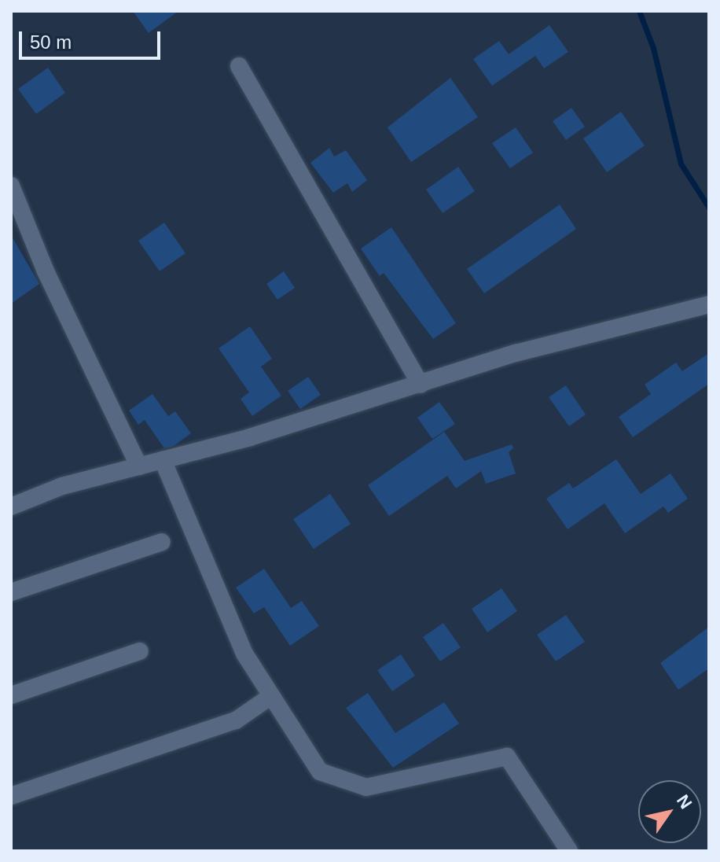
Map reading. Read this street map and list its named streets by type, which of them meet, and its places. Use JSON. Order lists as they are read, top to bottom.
{
  "scale_bar": "50 m",
  "north": "top right"
}
